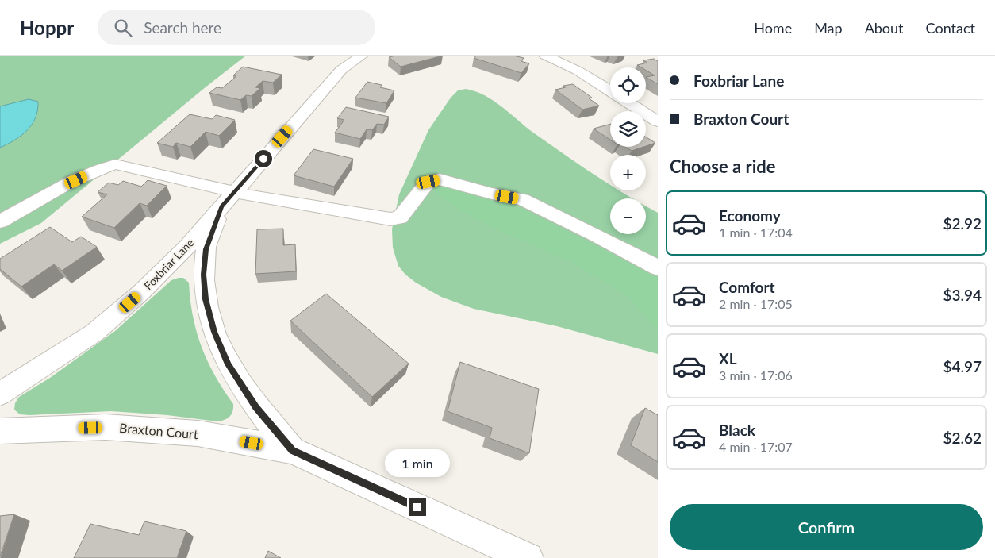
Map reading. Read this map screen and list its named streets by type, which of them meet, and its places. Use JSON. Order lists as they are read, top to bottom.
{
  "streets": {
    "street": ["Foxbriar Lane", "Braxton Court"]
  },
  "crossings": [
    ["Foxbriar Lane", "Braxton Court"]
  ],
  "page": {
    "header": "Hoppr",
    "search": "Search here",
    "nav": [
      "Home",
      "Map",
      "About",
      "Contact"
    ],
    "banner": ["Foxbriar Lane", "Braxton Court"],
    "map_buttons": ["+", "−"],
    "heading": "Choose a ride",
    "list": [
      {
        "name": "Economy",
        "note": "1 min · 17:04",
        "value": "$2.92"
      },
      {
        "name": "Comfort",
        "note": "2 min · 17:05",
        "value": "$3.94"
      },
      {
        "name": "XL",
        "note": "3 min · 17:06",
        "value": "$4.97"
      },
      {
        "name": "Black",
        "note": "4 min · 17:07",
        "value": "$2.62"
      }
    ],
    "bubble": "1 min",
    "buttons": "Confirm"
  }
}
